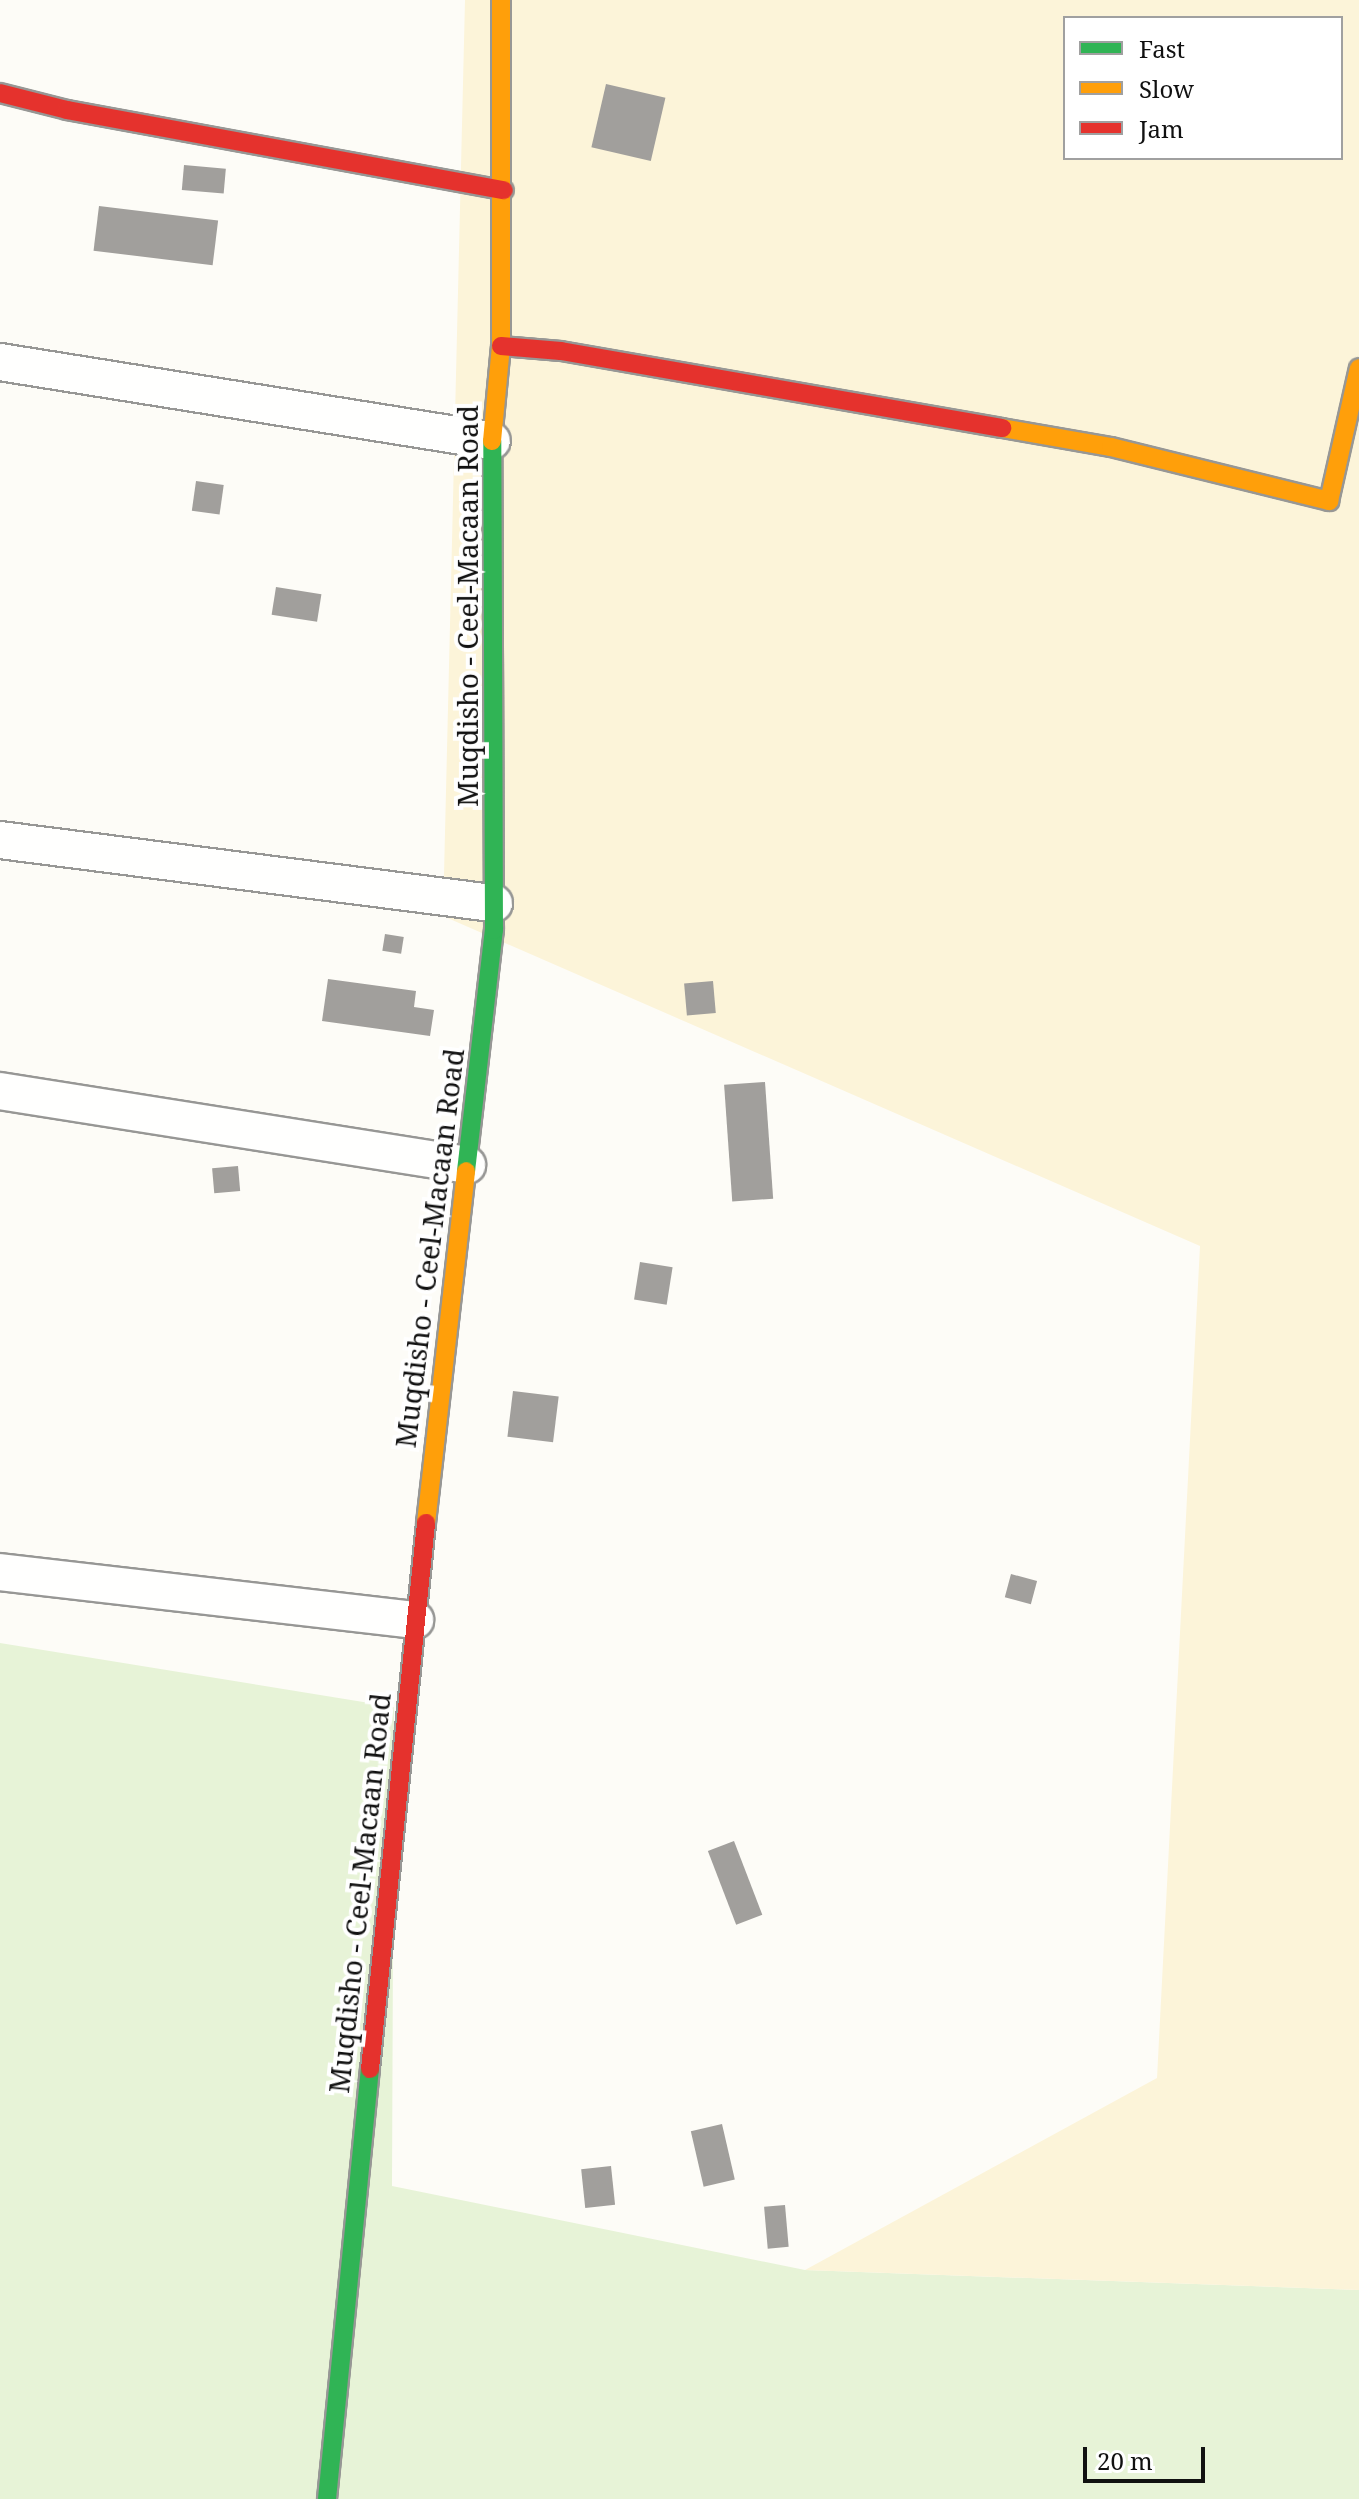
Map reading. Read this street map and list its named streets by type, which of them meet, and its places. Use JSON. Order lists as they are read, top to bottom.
{
  "streets": {
    "street": ["Muqdisho - Ceel-Macaan Road"]
  },
  "legend": ["Fast", "Slow", "Jam"],
  "scale_bar": "20 m"
}
